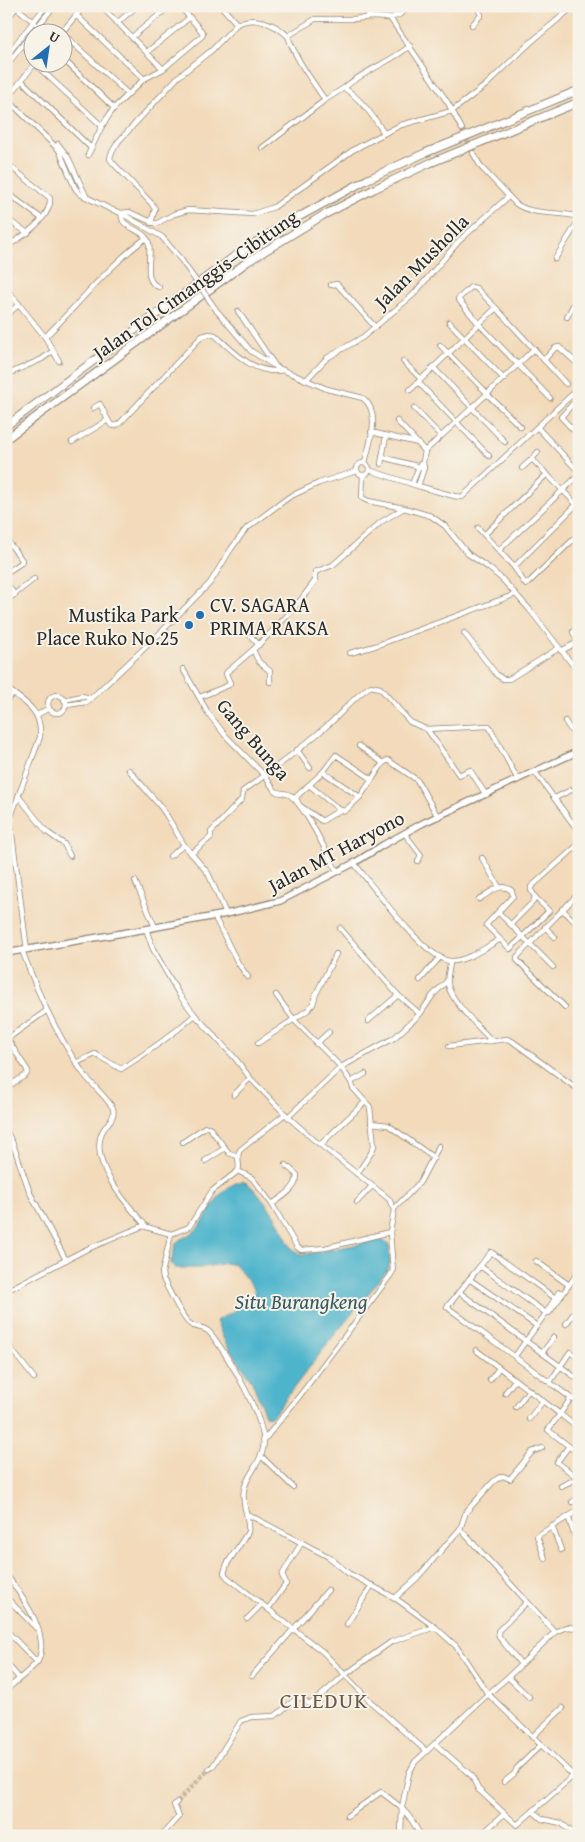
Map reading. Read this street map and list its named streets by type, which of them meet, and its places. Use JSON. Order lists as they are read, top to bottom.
{
  "streets": {
    "highway": ["Jalan Tol Cimanggis–Cibitung"],
    "main road": ["Jalan MT Haryono"],
    "street": ["Jalan Musholla", "Gang Bunga"]
  },
  "crossings": [
    ["Gang Bunga", "Jalan MT Haryono"]
  ],
  "districts": ["CILEDUK"],
  "water": ["Situ Burangkeng"],
  "places": ["CV. SAGARA PRIMA RAKSA", "Mustika Park Place Ruko No.25"],
  "north": "top right"
}
